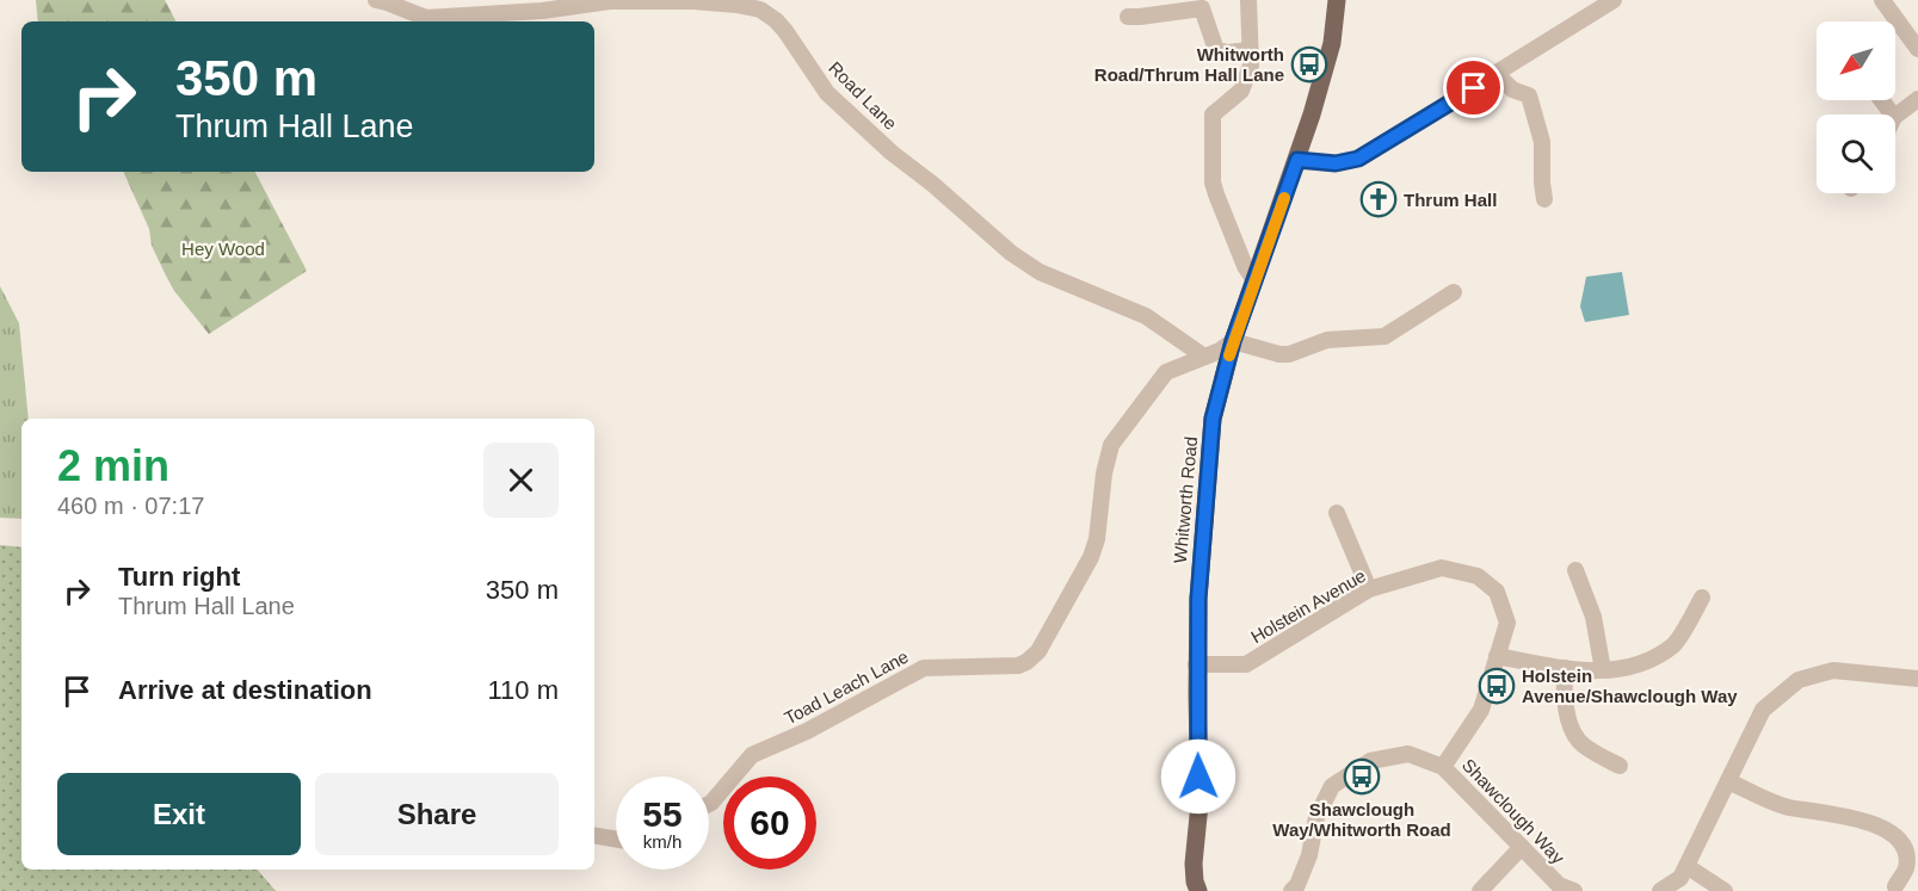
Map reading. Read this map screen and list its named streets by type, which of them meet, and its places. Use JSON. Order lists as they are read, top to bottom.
{
  "streets": {
    "main road": ["Whitworth Road"],
    "street": [
      "Road Lane",
      "Holstein Avenue",
      "Toad Leach Lane",
      "Shawclough Way"
    ]
  },
  "crossings": [
    ["Road Lane", "Toad Leach Lane"],
    ["Whitworth Road", "Holstein Avenue"],
    ["Whitworth Road", "Toad Leach Lane"],
    ["Holstein Avenue", "Shawclough Way"]
  ],
  "parks": ["Hey Wood"],
  "places": {
    "bus stop": ["Whitworth Road/Thrum Hall Lane", "Holstein Avenue/Shawclough Way", "Shawclough Way/Whitworth Road"],
    "church": ["Thrum Hall"]
  },
  "north": "bottom left",
  "page": {
    "turn": ["350 m", "Thrum Hall Lane"],
    "heading": ["2 min", "460 m · 07:17"],
    "list": [
      {
        "name": "Turn right",
        "note": "Thrum Hall Lane",
        "value": "350 m"
      },
      {
        "name": "Arrive at destination",
        "value": "110 m"
      }
    ],
    "buttons": ["Exit", "Share"],
    "speed": "55 km/h",
    "limit": "60"
  }
}
